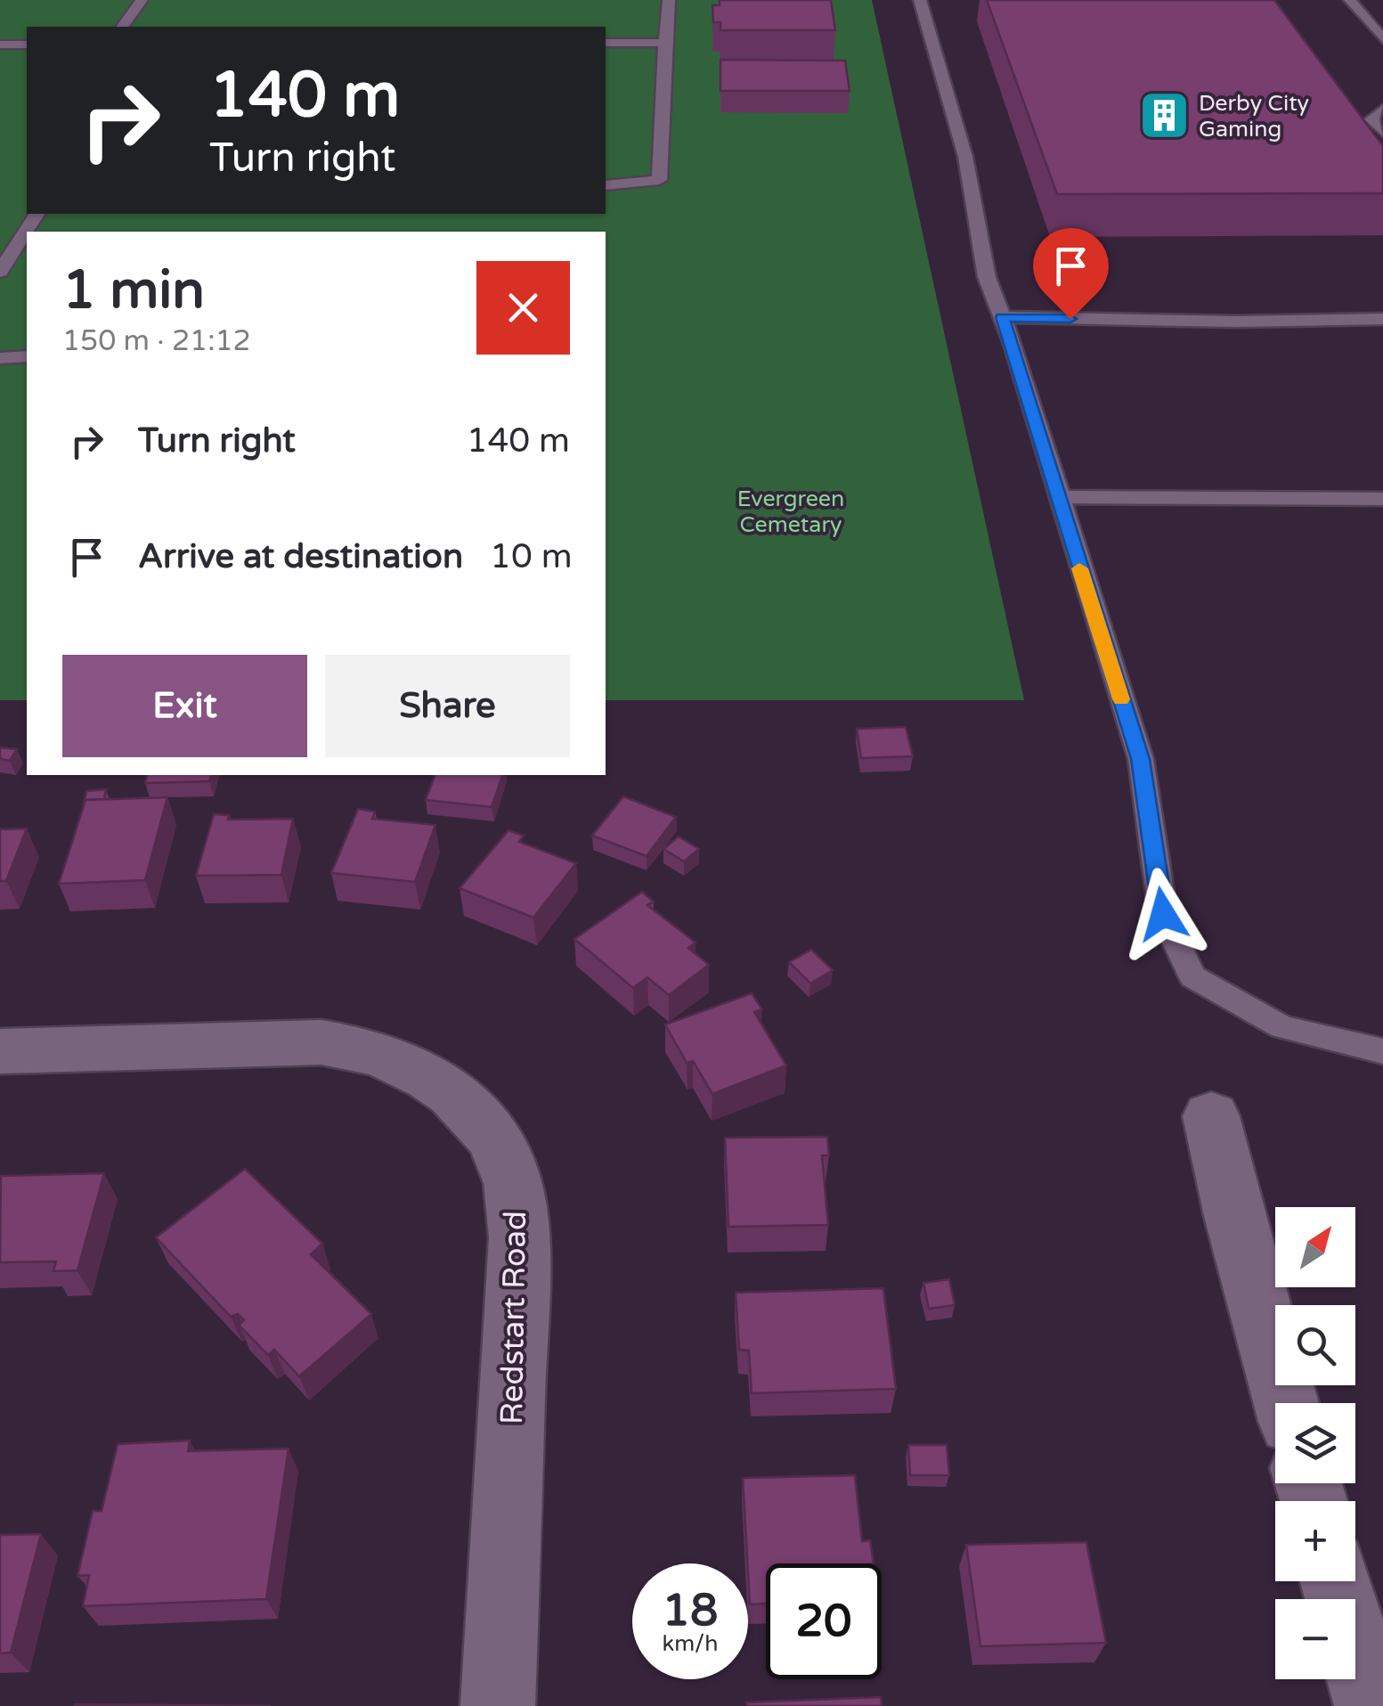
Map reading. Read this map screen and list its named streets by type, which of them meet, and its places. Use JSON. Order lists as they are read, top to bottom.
{
  "streets": {
    "street": ["Redstart Road"]
  },
  "parks": ["Evergreen Cemetary"],
  "places": {
    "building": ["Derby City Gaming"]
  },
  "north": "top right",
  "page": {
    "turn": ["140 m", "Turn right"],
    "heading": ["1 min", "150 m · 21:12"],
    "list": [
      {
        "name": "Turn right",
        "value": "140 m"
      },
      {
        "name": "Arrive at destination",
        "value": "10 m"
      }
    ],
    "buttons": ["Exit", "Share"],
    "map_buttons": ["+", "−"],
    "speed": "18 km/h",
    "limit": "20"
  }
}
